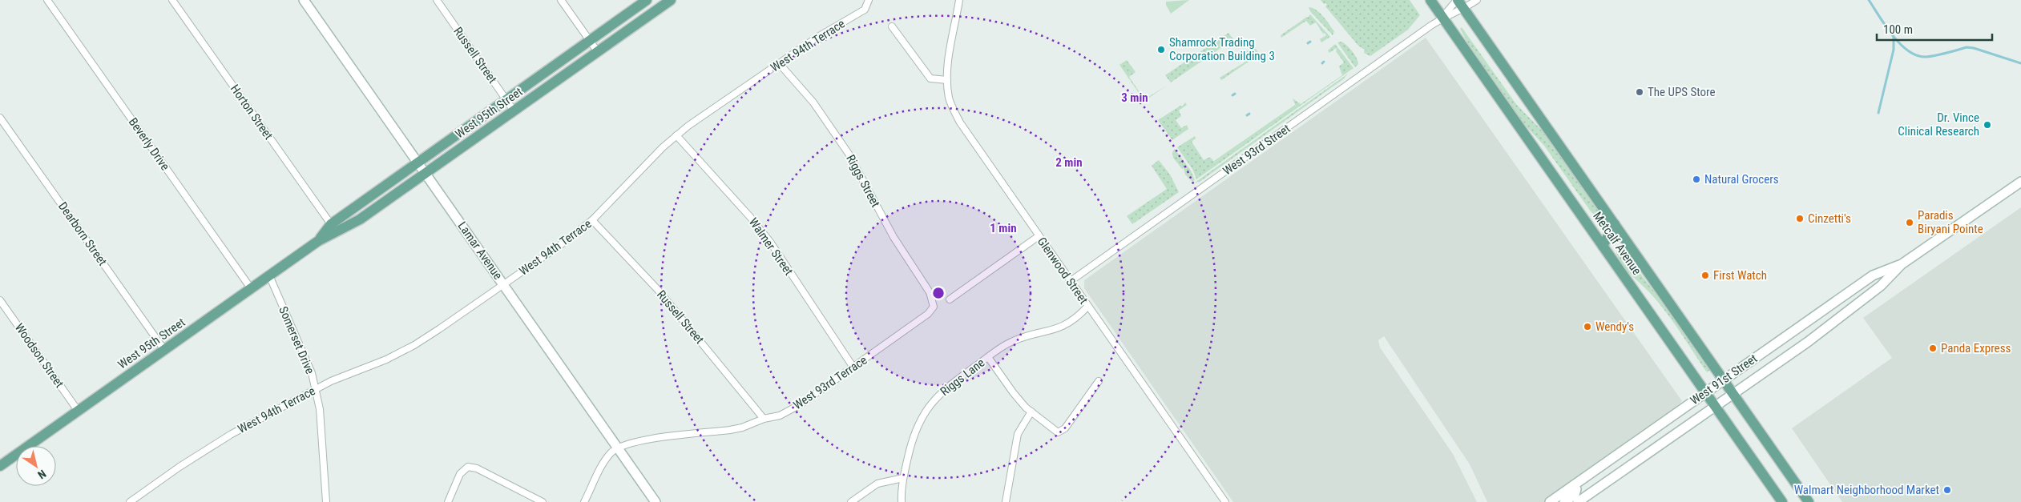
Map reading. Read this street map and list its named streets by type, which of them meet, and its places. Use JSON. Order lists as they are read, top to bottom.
{
  "streets": {
    "main road": ["West 95th Street", "Metcalf Avenue"],
    "street": [
      "West 94th Terrace",
      "Russell Street",
      "Horton Street",
      "Beverly Drive",
      "West 93rd Street",
      "Riggs Street",
      "Dearborn Street",
      "Walmer Street",
      "Lamar Avenue",
      "Glenwood Street",
      "Somerset Drive",
      "Woodson Street",
      "Riggs Lane",
      "West 91st Street",
      "West 93rd Terrace"
    ]
  },
  "crossings": [
    ["West 94th Terrace", "Russell Street"],
    ["West 94th Terrace", "Riggs Street"],
    ["West 94th Terrace", "Walmer Street"],
    ["West 94th Terrace", "Lamar Avenue"],
    ["West 94th Terrace", "Somerset Drive"],
    ["Russell Street", "West 95th Street"],
    ["Russell Street", "West 93rd Terrace"],
    ["Horton Street", "West 95th Street"],
    ["West 95th Street", "Beverly Drive"],
    ["West 95th Street", "Dearborn Street"],
    ["West 95th Street", "Lamar Avenue"],
    ["West 95th Street", "Somerset Drive"],
    ["West 95th Street", "Woodson Street"],
    ["West 93rd Street", "Metcalf Avenue"],
    ["West 93rd Street", "Glenwood Street"],
    ["Riggs Street", "West 93rd Terrace"],
    ["Metcalf Avenue", "West 91st Street"],
    ["Walmer Street", "West 93rd Terrace"],
    ["Lamar Avenue", "West 93rd Terrace"],
    ["Glenwood Street", "Riggs Lane"]
  ],
  "places": [
    "Shamrock Trading Corporation Building 3",
    "The UPS Store",
    "Dr. Vince Clinical Research",
    "Natural Grocers",
    "Cinzetti's",
    "Paradis Biryani Pointe",
    "First Watch",
    "Wendy's",
    "Panda Express",
    "Walmart Neighborhood Market"
  ],
  "scale_bar": "100 m",
  "north": "bottom right",
  "rings": ["3 min", "2 min", "1 min"]
}
